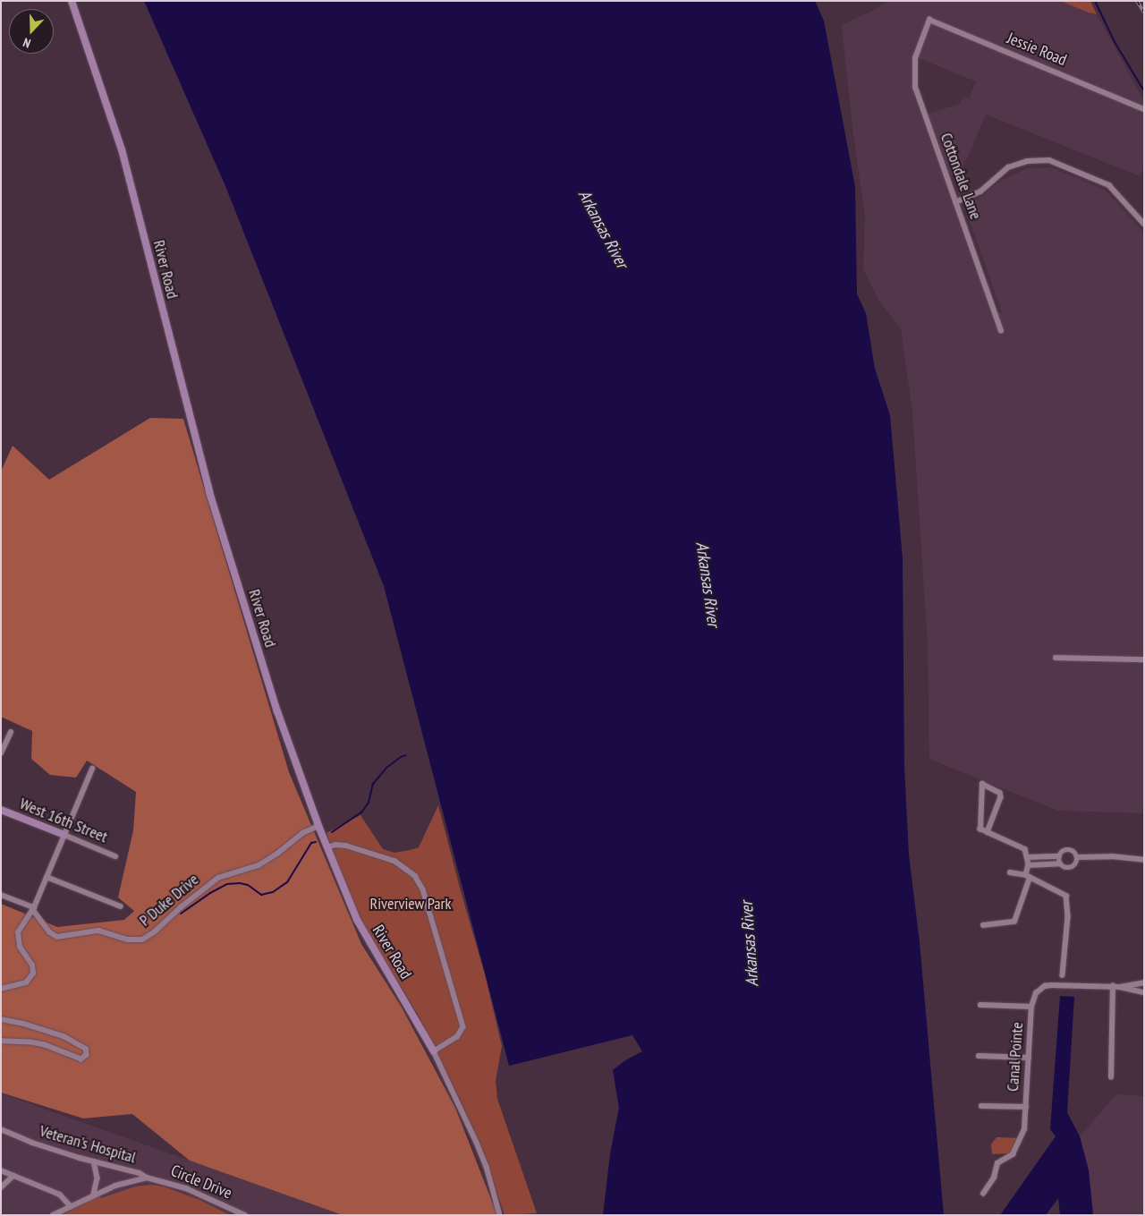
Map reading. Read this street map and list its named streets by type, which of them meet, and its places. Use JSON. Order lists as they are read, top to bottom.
{
  "streets": {
    "street": [
      "Jessie Road",
      "Cottondale Lane",
      "River Road",
      "West 16th Street",
      "P Duke Drive",
      "Canal Pointe",
      "Veteran's Hospital",
      "Circle Drive"
    ]
  },
  "crossings": [
    ["Jessie Road", "Cottondale Lane"],
    ["River Road", "P Duke Drive"],
    ["Veteran's Hospital", "Circle Drive"]
  ],
  "water": ["Arkansas River"],
  "parks": ["Riverview Park"],
  "north": "bottom"
}
